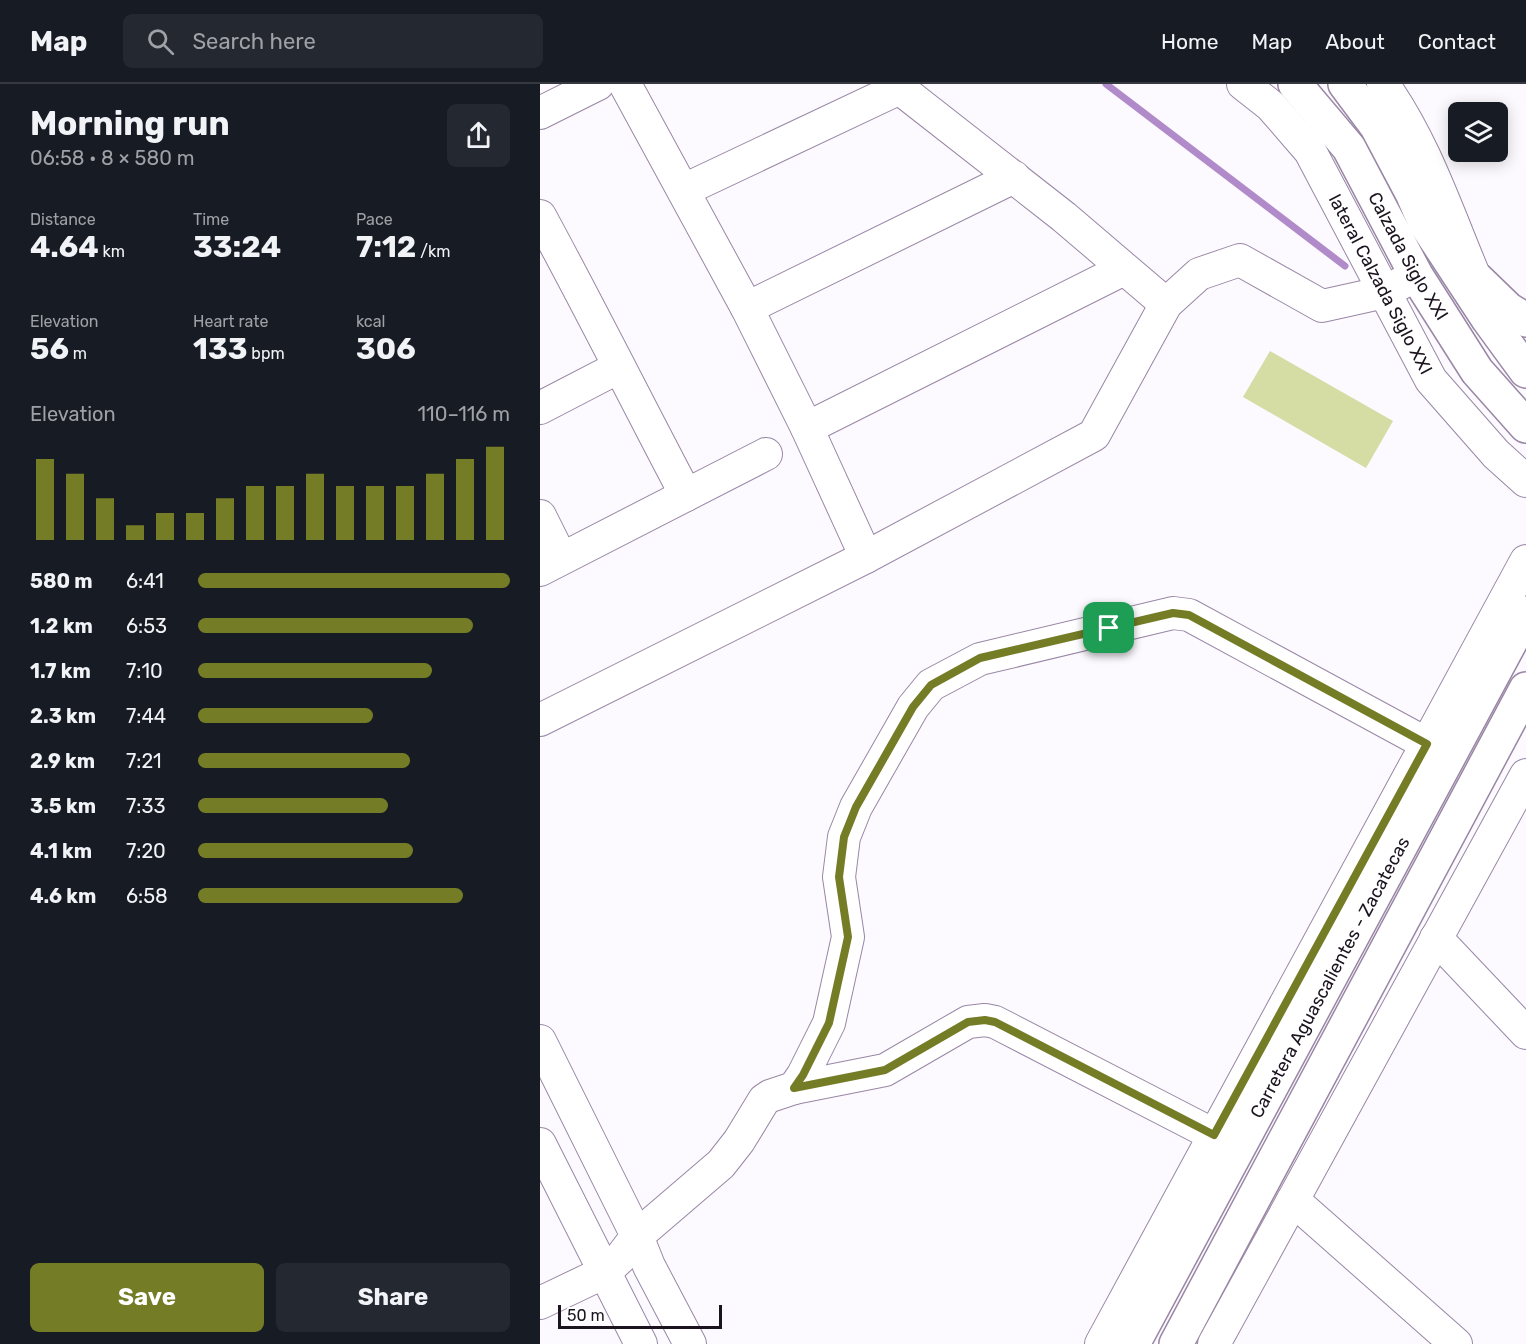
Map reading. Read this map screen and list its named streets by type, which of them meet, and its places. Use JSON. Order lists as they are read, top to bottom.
{
  "streets": {
    "main road": ["Calzada Siglo XXI", "Carretera Aguascalientes - Zacatecas"],
    "street": ["lateral Calzada Siglo XXI"]
  },
  "scale_bar": "50 m",
  "page": {
    "header": "Map",
    "search": "Search here",
    "nav": [
      "Home",
      "Map",
      "About",
      "Contact"
    ],
    "heading": ["Morning run", "06:58 · 8 × 580 m"],
    "stats": [
      ["Distance", "4.64 km"],
      ["Time", "33:24"],
      ["Pace", "7:12 /km"],
      ["Elevation", "56 m"],
      ["Heart rate", "133 bpm"],
      ["kcal", "306"]
    ],
    "chart": ["Elevation", "110–116 m"],
    "list": [
      {
        "name": "580 m",
        "note": "6:41"
      },
      {
        "name": "1.2 km",
        "note": "6:53"
      },
      {
        "name": "1.7 km",
        "note": "7:10"
      },
      {
        "name": "2.3 km",
        "note": "7:44"
      },
      {
        "name": "2.9 km",
        "note": "7:21"
      },
      {
        "name": "3.5 km",
        "note": "7:33"
      },
      {
        "name": "4.1 km",
        "note": "7:20"
      },
      {
        "name": "4.6 km",
        "note": "6:58"
      }
    ],
    "buttons": ["Save", "Share"],
    "scale": "50 m"
  }
}
